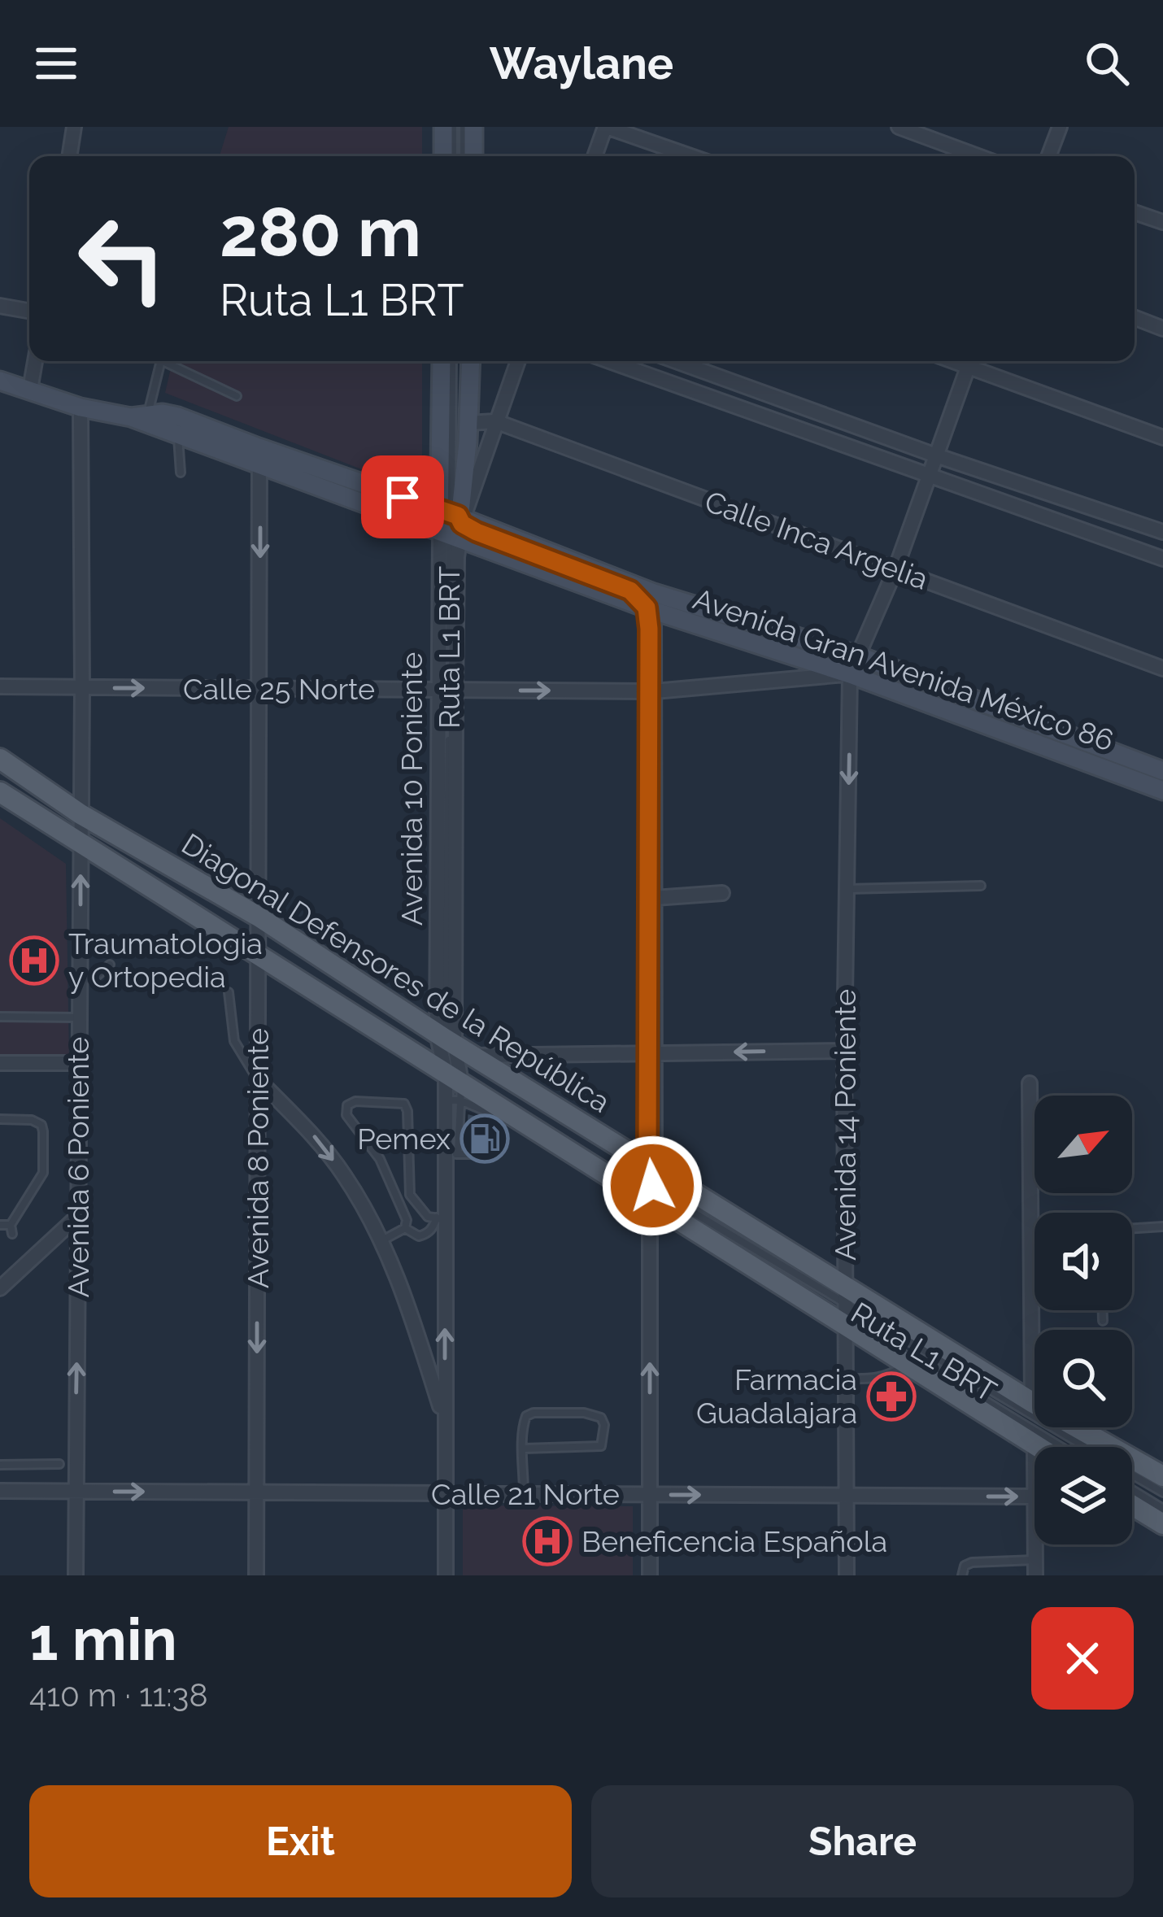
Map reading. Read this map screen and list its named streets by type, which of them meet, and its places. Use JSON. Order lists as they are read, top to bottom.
{
  "streets": {
    "main road": ["Diagonal Defensores de la República"],
    "street": [
      "Calle Inca Argelia",
      "Avenida Gran Avenida México 86",
      "Calle 25 Norte",
      "Avenida 10 Poniente",
      "Avenida 14 Poniente",
      "Avenida 8 Poniente",
      "Avenida 6 Poniente",
      "Calle 21 Norte"
    ],
    "lane": ["Ruta L1 BRT"]
  },
  "crossings": [
    ["Calle Inca Argelia", "Avenida 10 Poniente"],
    ["Ruta L1 BRT", "Avenida 10 Poniente"],
    ["Ruta L1 BRT", "Diagonal Defensores de la República"],
    ["Ruta L1 BRT", "Avenida 14 Poniente"],
    ["Avenida Gran Avenida México 86", "Calle 25 Norte"],
    ["Avenida Gran Avenida México 86", "Avenida 10 Poniente"],
    ["Avenida Gran Avenida México 86", "Avenida 14 Poniente"],
    ["Avenida Gran Avenida México 86", "Avenida 8 Poniente"],
    ["Avenida Gran Avenida México 86", "Avenida 6 Poniente"],
    ["Calle 25 Norte", "Avenida 10 Poniente"],
    ["Calle 25 Norte", "Avenida 14 Poniente"],
    ["Calle 25 Norte", "Avenida 8 Poniente"],
    ["Calle 25 Norte", "Avenida 6 Poniente"],
    ["Avenida 10 Poniente", "Diagonal Defensores de la República"],
    ["Avenida 10 Poniente", "Calle 21 Norte"],
    ["Diagonal Defensores de la República", "Avenida 14 Poniente"],
    ["Diagonal Defensores de la República", "Avenida 8 Poniente"],
    ["Diagonal Defensores de la República", "Avenida 6 Poniente"],
    ["Avenida 14 Poniente", "Calle 21 Norte"],
    ["Avenida 8 Poniente", "Calle 21 Norte"],
    ["Avenida 6 Poniente", "Calle 21 Norte"]
  ],
  "one_way": [
    "Calle 25 Norte",
    "Avenida 8 Poniente",
    "Avenida 6 Poniente",
    "Calle 21 Norte"
  ],
  "places": {
    "hospital": ["Traumatologia y Ortopedia", "Beneficencia Española"],
    "fuel station": ["Pemex"],
    "pharmacy": ["Farmacia Guadalajara"]
  },
  "north": "top right",
  "page": {
    "header": "Waylane",
    "turn": ["280 m", "Ruta L1 BRT"],
    "heading": ["1 min", "410 m · 11:38"],
    "buttons": ["Exit", "Share"]
  }
}
